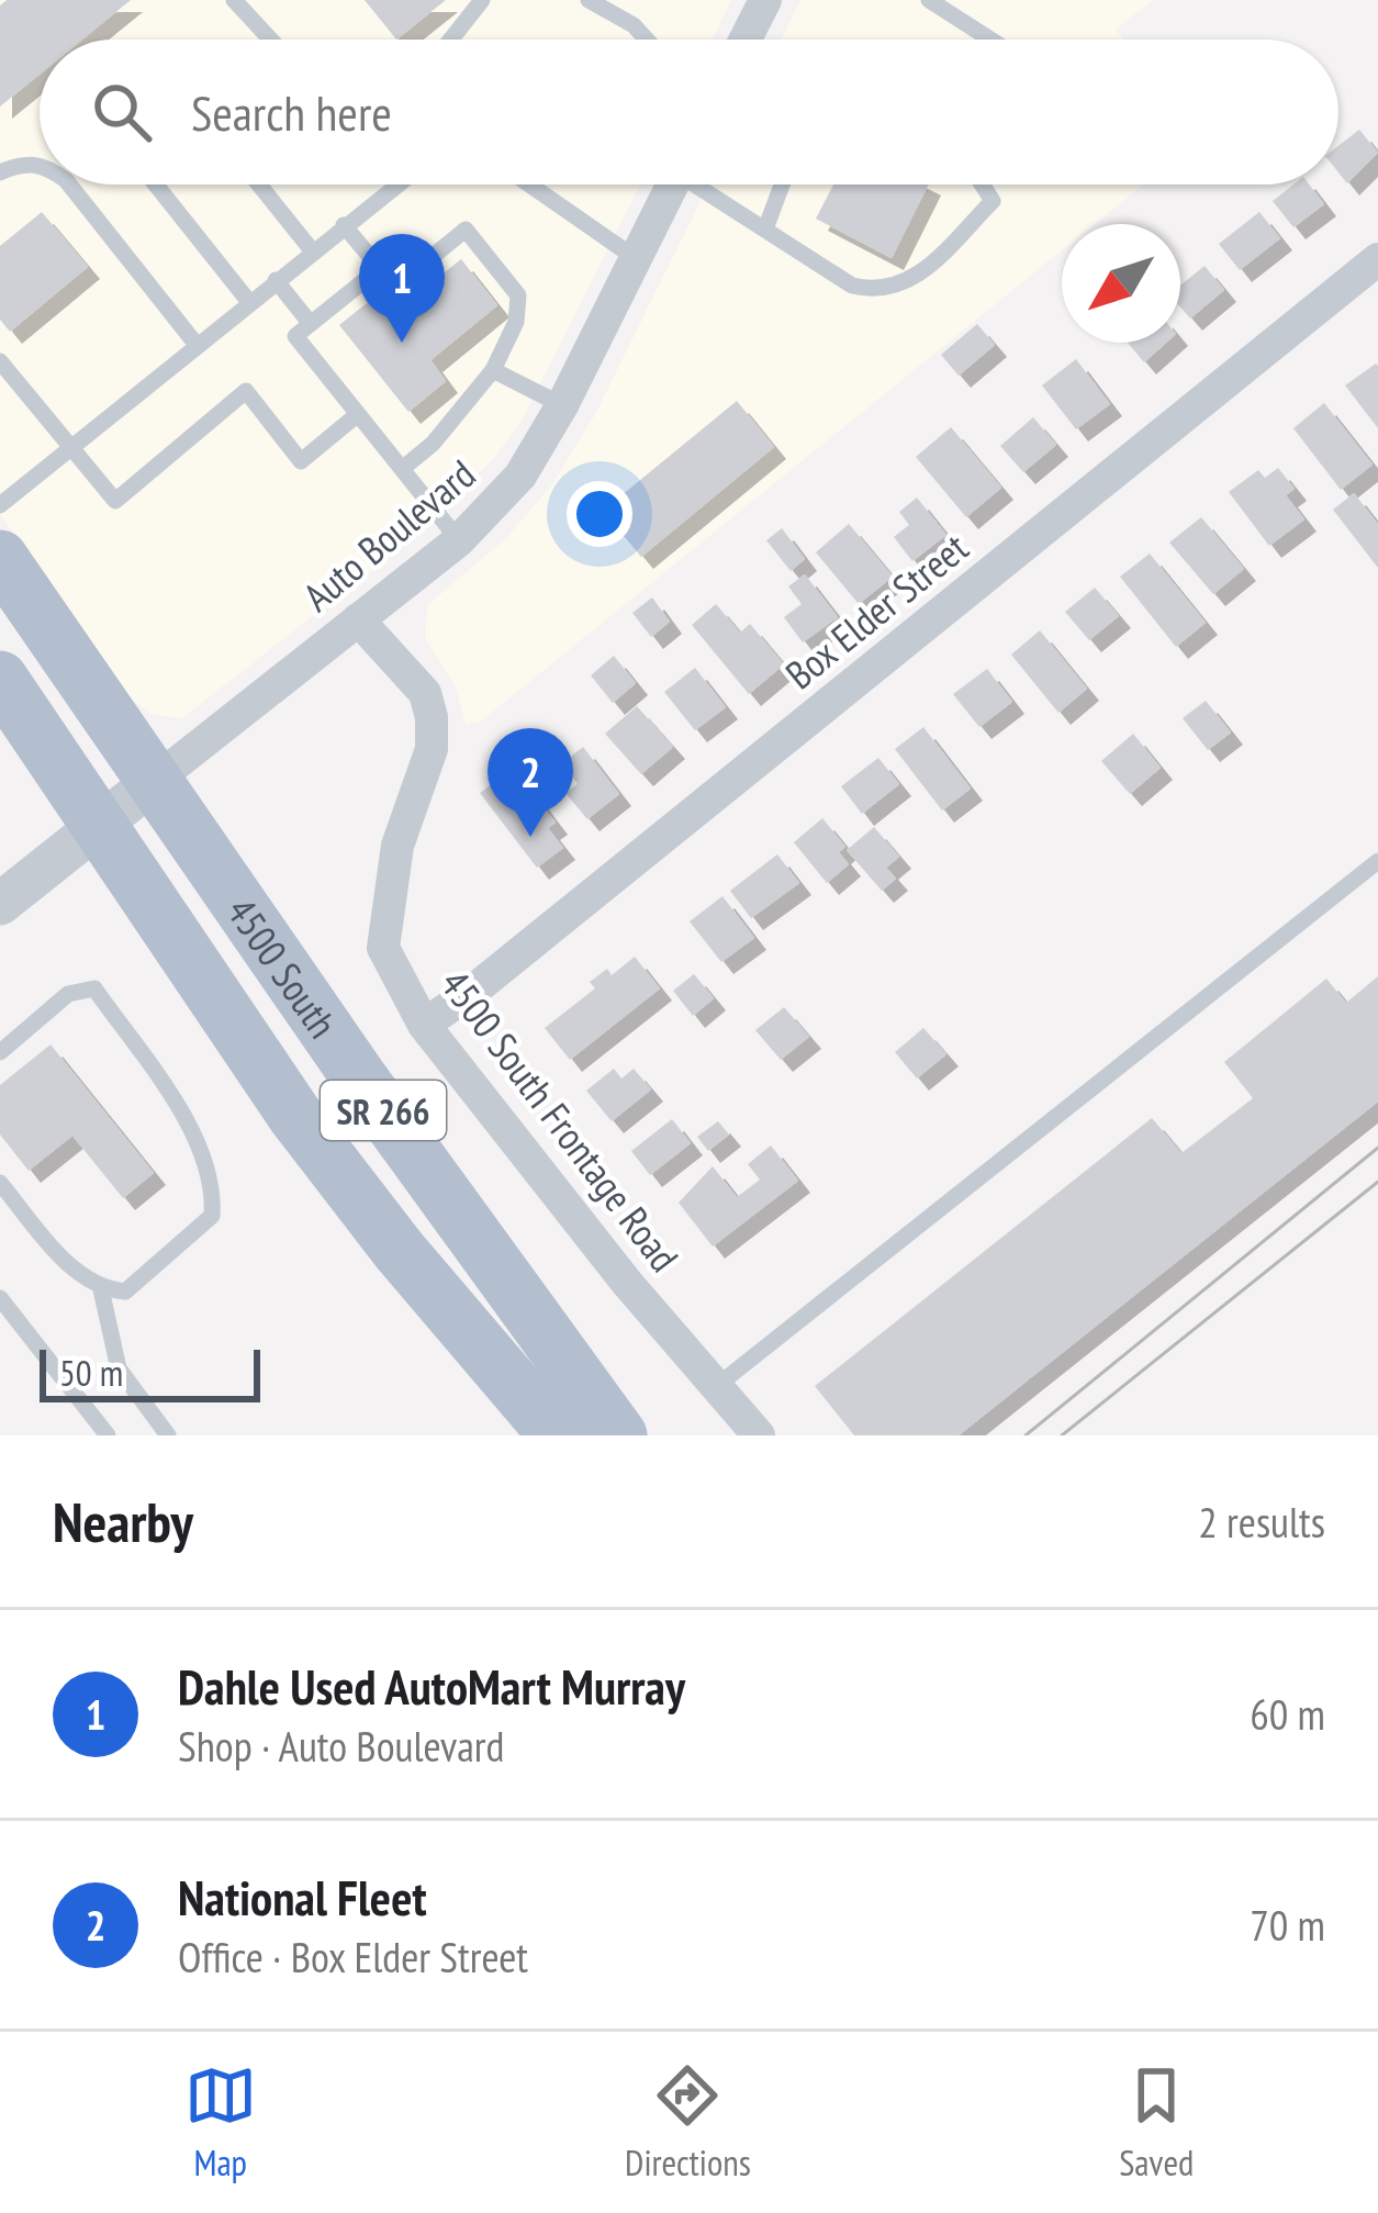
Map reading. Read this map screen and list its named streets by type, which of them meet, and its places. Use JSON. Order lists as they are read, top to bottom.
{
  "streets": {
    "main road": ["4500 South", "SR 266"],
    "street": ["Auto Boulevard", "Box Elder Street", "4500 South Frontage Road"]
  },
  "crossings": [
    ["Auto Boulevard", "4500 South"],
    ["Auto Boulevard", "4500 South Frontage Road"],
    ["Box Elder Street", "4500 South Frontage Road"]
  ],
  "scale_bar": "50 m",
  "north": "bottom left",
  "page": {
    "search": "Search here",
    "pins": ["1", "2"],
    "scale": "50 m",
    "heading": ["Nearby", "2 results"],
    "list": [
      {
        "mark": "1",
        "name": "Dahle Used AutoMart Murray",
        "note": "Shop · Auto Boulevard",
        "value": "60 m"
      },
      {
        "mark": "2",
        "name": "National Fleet",
        "note": "Office · Box Elder Street",
        "value": "70 m"
      }
    ],
    "nav": ["Map", "Directions", "Saved"]
  }
}
